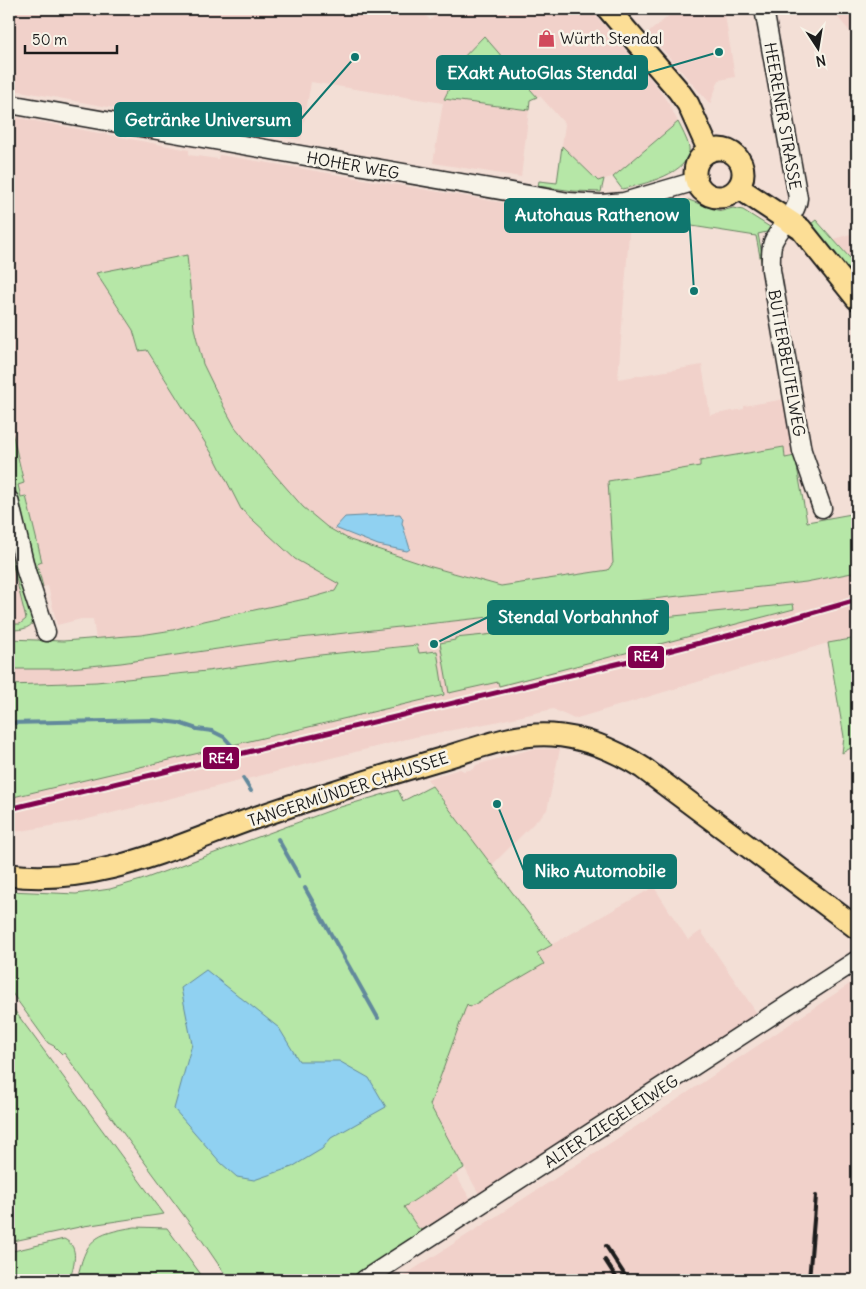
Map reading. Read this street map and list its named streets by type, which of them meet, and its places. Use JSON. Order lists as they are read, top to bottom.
{
  "streets": {
    "main road": ["HEERENER STRASSE", "TANGERMÜNDER CHAUSSEE"],
    "street": ["HOHER WEG", "BUTTERBEUTELWEG", "ALTER ZIEGELEIWEG"]
  },
  "crossings": [
    ["HEERENER STRASSE", "HOHER WEG"],
    ["HEERENER STRASSE", "BUTTERBEUTELWEG"]
  ],
  "places": {
    "shop": ["Würth Stendal"],
    "other": [
      "EXakt AutoGlas Stendal",
      "Getränke Universum",
      "Autohaus Rathenow",
      "Stendal Vorbahnhof",
      "Niko Automobile"
    ]
  },
  "lines": ["transit line RE4"],
  "scale_bar": "50 m",
  "north": "bottom"
}
